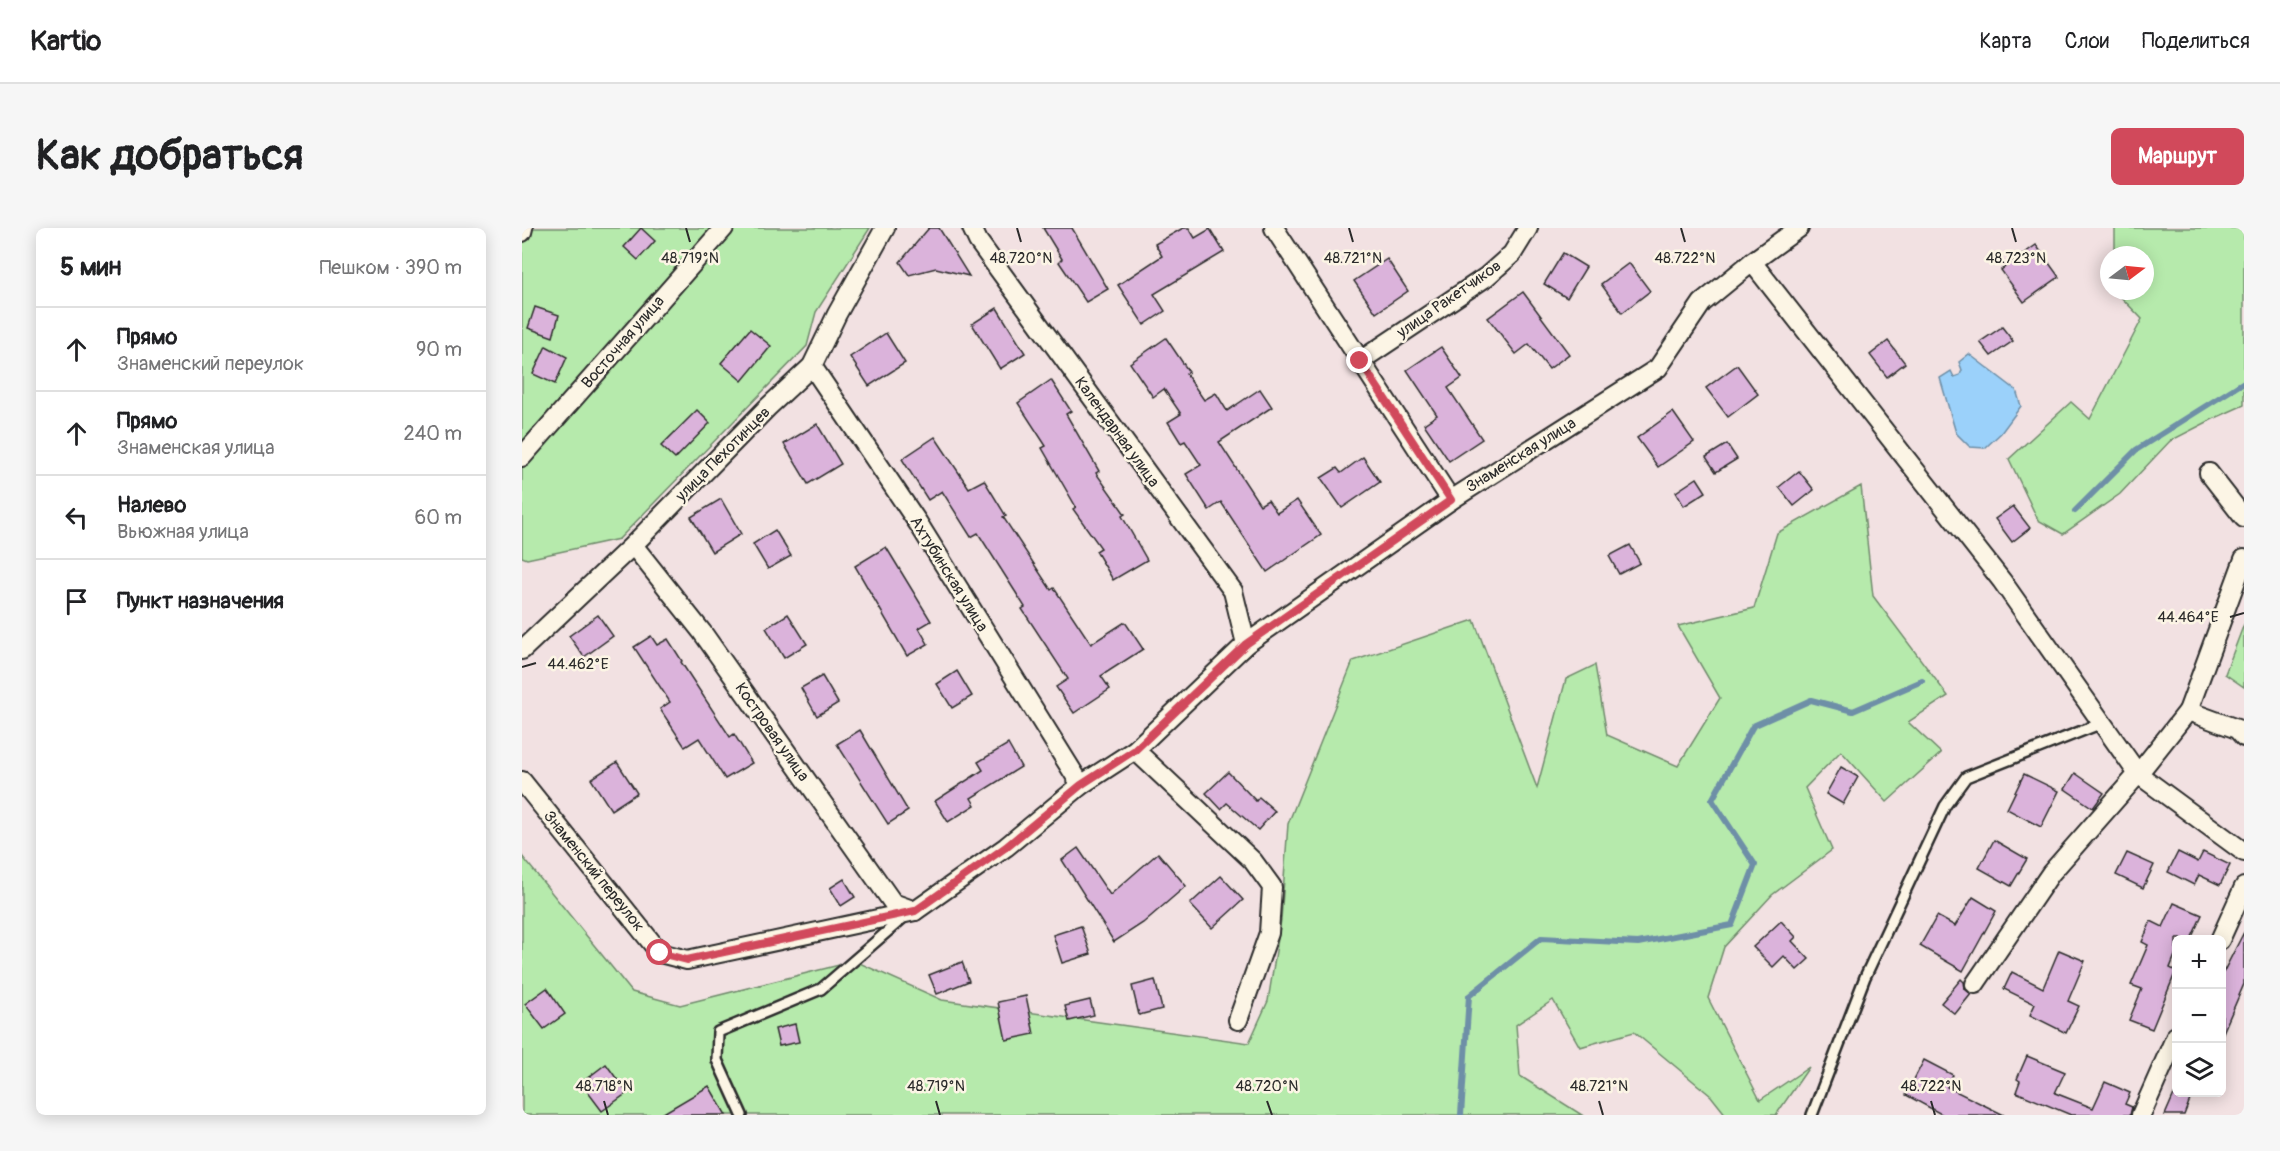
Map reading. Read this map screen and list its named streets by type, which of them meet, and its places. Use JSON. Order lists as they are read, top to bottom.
{
  "streets": {
    "street": [
      "улица Ракетчиков",
      "Восточная улица",
      "Календарная улица",
      "улица Пехотинцев",
      "Знаменская улица",
      "Ахтубинская улица",
      "Костровая улица",
      "Знаменский переулок"
    ]
  },
  "crossings": [
    ["Календарная улица", "Знаменская улица"],
    ["улица Пехотинцев", "Ахтубинская улица"],
    ["улица Пехотинцев", "Костровая улица"],
    ["Знаменская улица", "Ахтубинская улица"],
    ["Знаменская улица", "Костровая улица"],
    ["Знаменская улица", "Знаменский переулок"],
    ["Костровая улица", "Знаменский переулок"]
  ],
  "north": "right",
  "page": {
    "header": "Kartio",
    "nav": ["Карта", "Слои", "Поделиться"],
    "buttons": "Маршрут",
    "title": "Как добраться",
    "heading": ["5 мин", "Пешком · 390 m"],
    "list": [
      ["Прямо", "Знаменский переулок", "90 m"],
      ["Прямо", "Знаменская улица", "240 m"],
      ["Налево", "Вьюжная улица", "60 m"],
      "Пункт назначения"
    ],
    "map_buttons": ["+", "−"]
  },
  "coordinates": [
    "48.719°N",
    "48.720°N",
    "48.721°N",
    "48.722°N",
    "48.723°N",
    "44.464°E",
    "44.462°E",
    "48.718°N"
  ]
}
